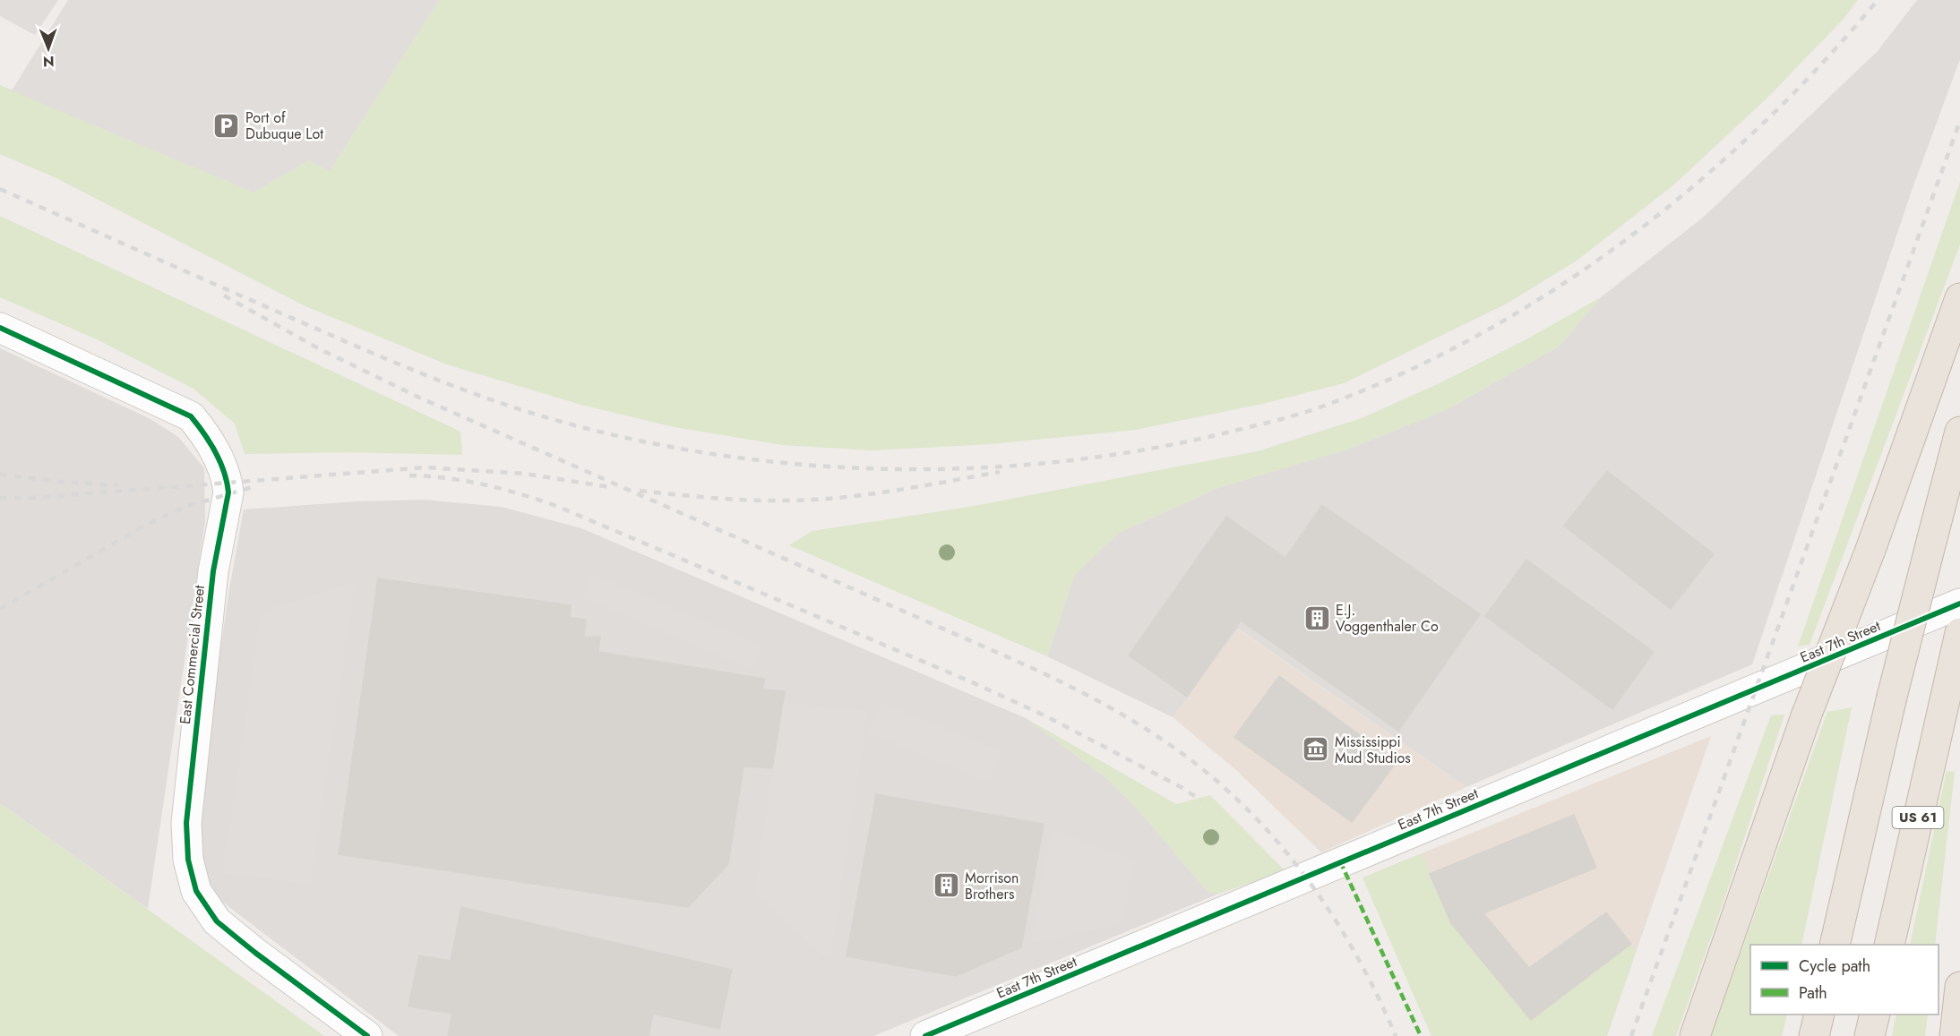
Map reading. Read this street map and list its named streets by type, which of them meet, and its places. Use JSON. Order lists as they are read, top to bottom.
{
  "streets": {
    "highway": ["US 61"],
    "street": ["East 7th Street", "East Commercial Street"]
  },
  "places": {
    "parking": ["Port of Dubuque Lot"],
    "building": ["E.J. Voggenthaler Co", "Morrison Brothers"],
    "museum": ["Mississippi Mud Studios"]
  },
  "legend": ["Cycle path", "Path"],
  "north": "bottom"
}
